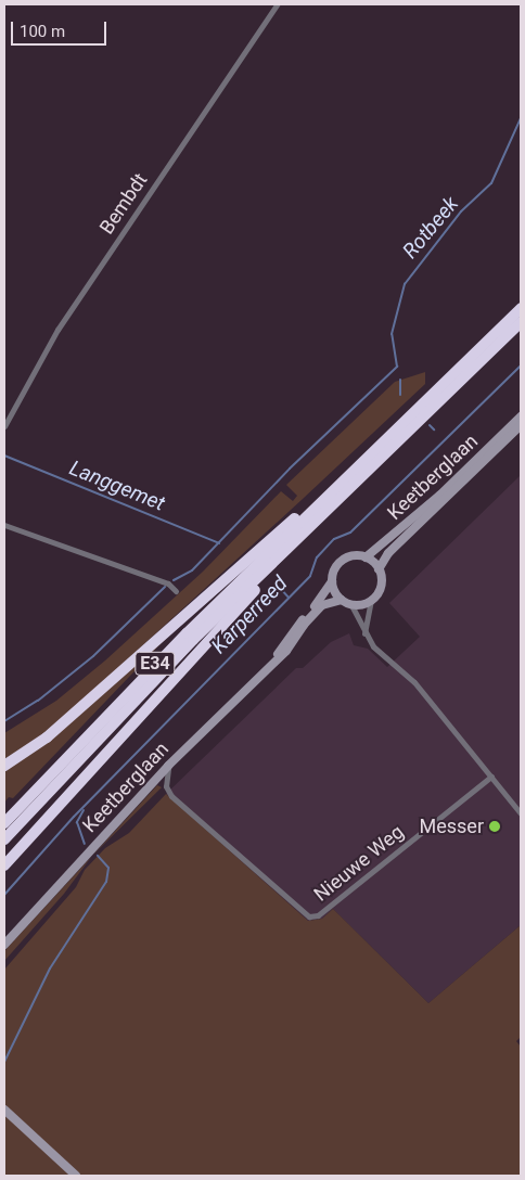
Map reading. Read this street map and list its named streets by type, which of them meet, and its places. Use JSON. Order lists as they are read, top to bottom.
{
  "streets": {
    "highway": ["E34"],
    "main road": ["Keetberglaan"],
    "street": ["Bembdt", "Nieuwe Weg"]
  },
  "crossings": [
    ["Keetberglaan", "Nieuwe Weg"]
  ],
  "water": ["Rotbeek", "Langgemet", "Karperreed"],
  "places": ["Messer"],
  "scale_bar": "100 m"
}
